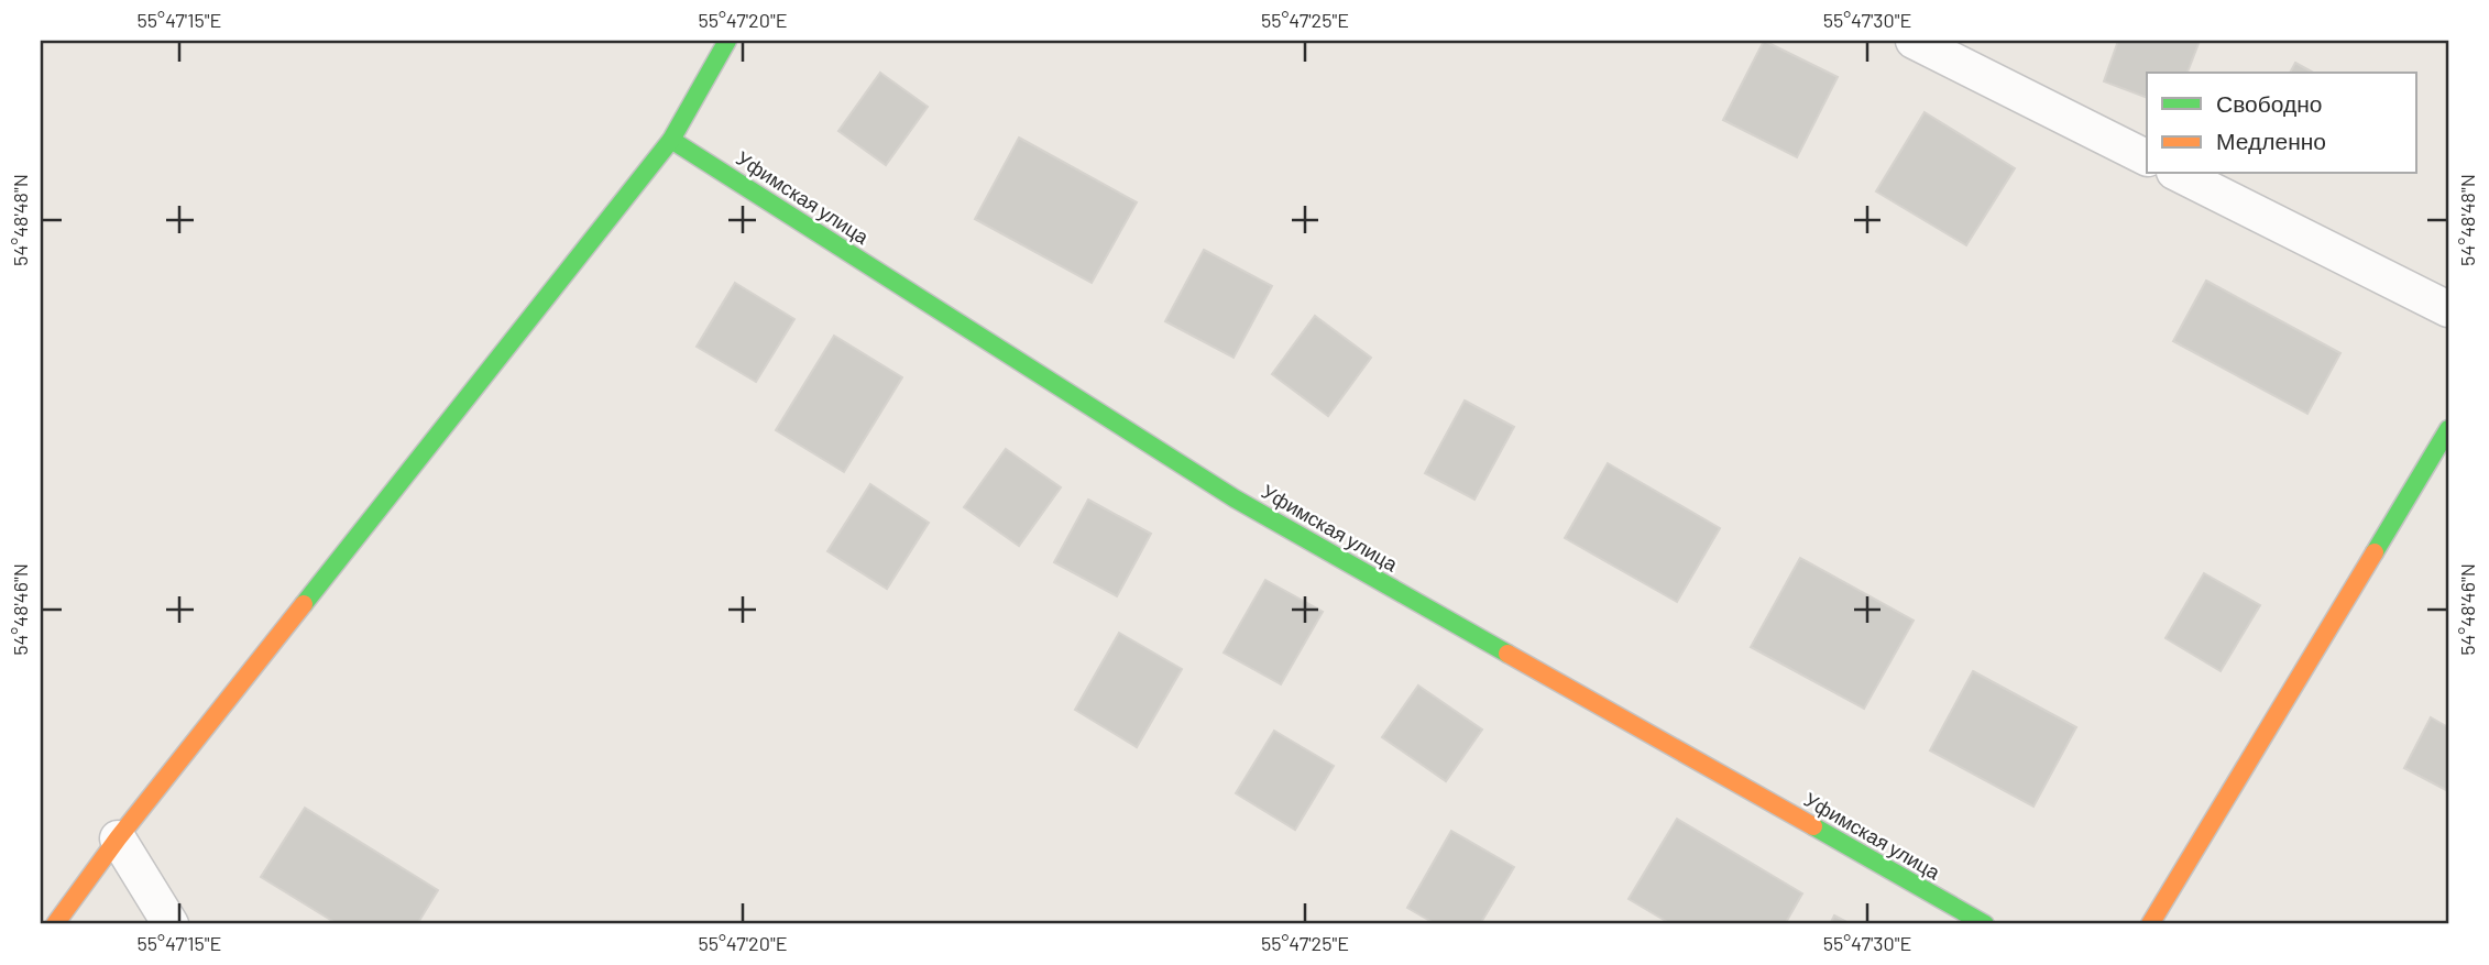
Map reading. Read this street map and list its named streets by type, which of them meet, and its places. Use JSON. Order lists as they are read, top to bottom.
{
  "streets": {
    "street": ["Уфимская улица"]
  },
  "legend": ["Свободно", "Медленно"],
  "coordinates": [
    "55°47'15\"E",
    "55°47'20\"E",
    "55°47'25\"E",
    "55°47'30\"E",
    "54°48'48\"N",
    "54°48'46\"N"
  ]
}
